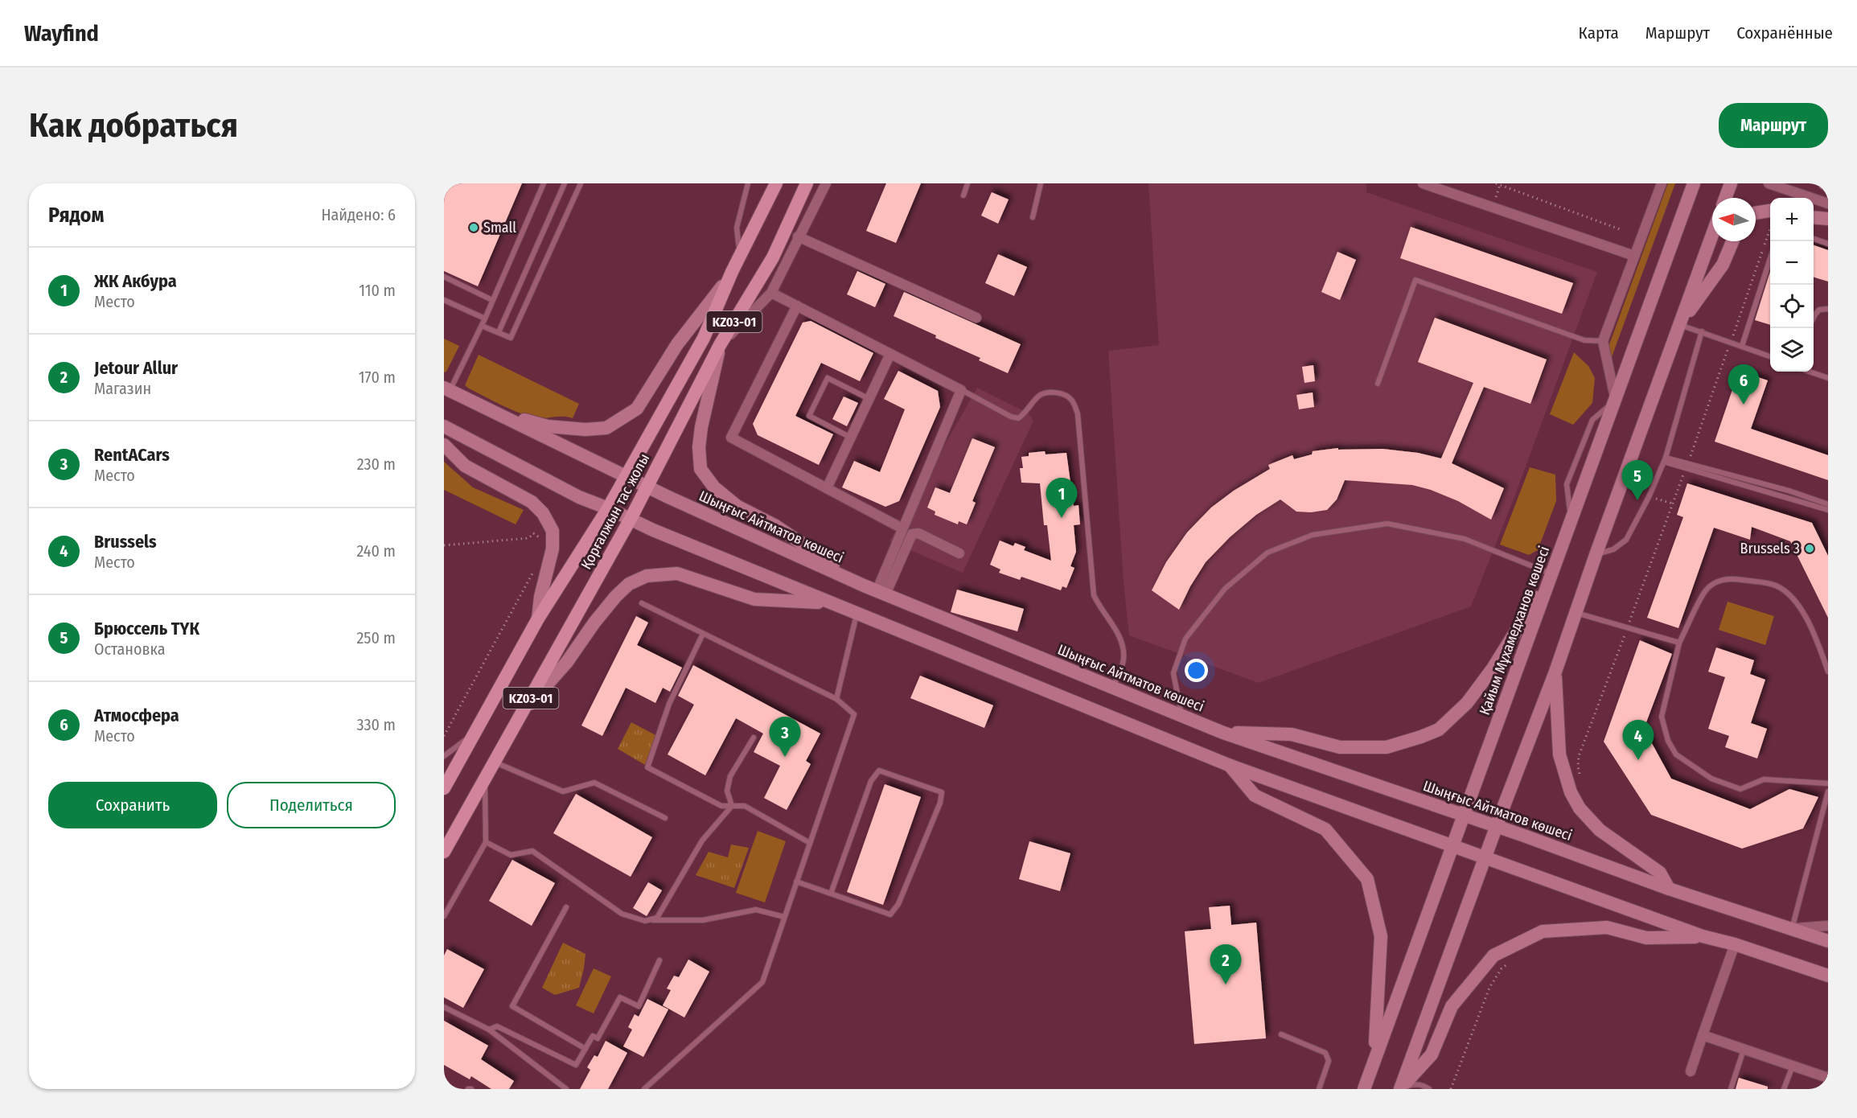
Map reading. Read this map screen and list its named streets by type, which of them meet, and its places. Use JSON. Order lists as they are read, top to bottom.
{
  "streets": {
    "main road": [
      "KZ03-01",
      "Қорғалжын тас жолы",
      "Шыңғыс Айтматов көшесі",
      "Қайым Мұхамедханов көшесі"
    ]
  },
  "crossings": [
    ["Қорғалжын тас жолы", "Шыңғыс Айтматов көшесі"],
    ["Шыңғыс Айтматов көшесі", "Қайым Мұхамедханов көшесі"]
  ],
  "places": ["Small", "Brussels 3"],
  "north": "left",
  "page": {
    "header": "Wayfind",
    "nav": ["Карта", "Маршрут", "Сохранённые"],
    "buttons": [
      "Маршрут",
      ["Сохранить", "Поделиться"]
    ],
    "title": "Как добраться",
    "heading": ["Рядом", "Найдено: 6"],
    "map_buttons": ["+", "−"],
    "list": [
      {
        "mark": "1",
        "name": "ЖК Акбура",
        "note": "Место",
        "value": "110 m"
      },
      {
        "mark": "2",
        "name": "Jetour Allur",
        "note": "Магазин",
        "value": "170 m"
      },
      {
        "mark": "3",
        "name": "RentACars",
        "note": "Место",
        "value": "230 m"
      },
      {
        "mark": "4",
        "name": "Brussels",
        "note": "Место",
        "value": "240 m"
      },
      {
        "mark": "5",
        "name": "Брюссель ТҮК",
        "note": "Остановка",
        "value": "250 m"
      },
      {
        "mark": "6",
        "name": "Атмосфера",
        "note": "Место",
        "value": "330 m"
      }
    ],
    "pins": [
      "6",
      "5",
      "1",
      "3",
      "4",
      "2"
    ]
  }
}
